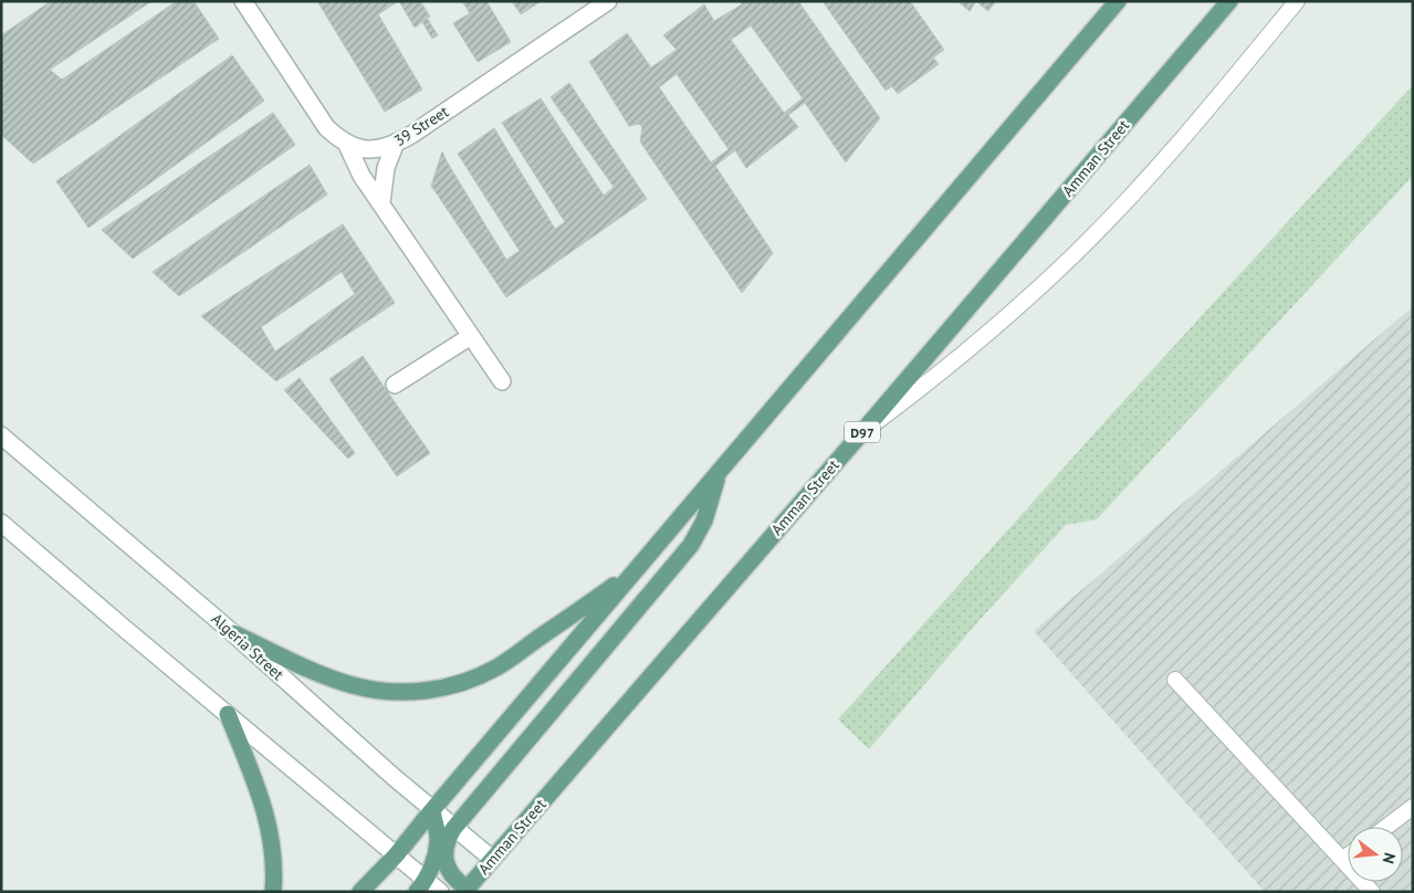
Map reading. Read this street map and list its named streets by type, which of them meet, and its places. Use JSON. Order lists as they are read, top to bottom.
{
  "streets": {
    "main road": [
      "39 Street",
      "Amman Street",
      "D97",
      "Algeria Street"
    ]
  },
  "crossings": [
    ["Amman Street", "Algeria Street"]
  ],
  "north": "right"
}
